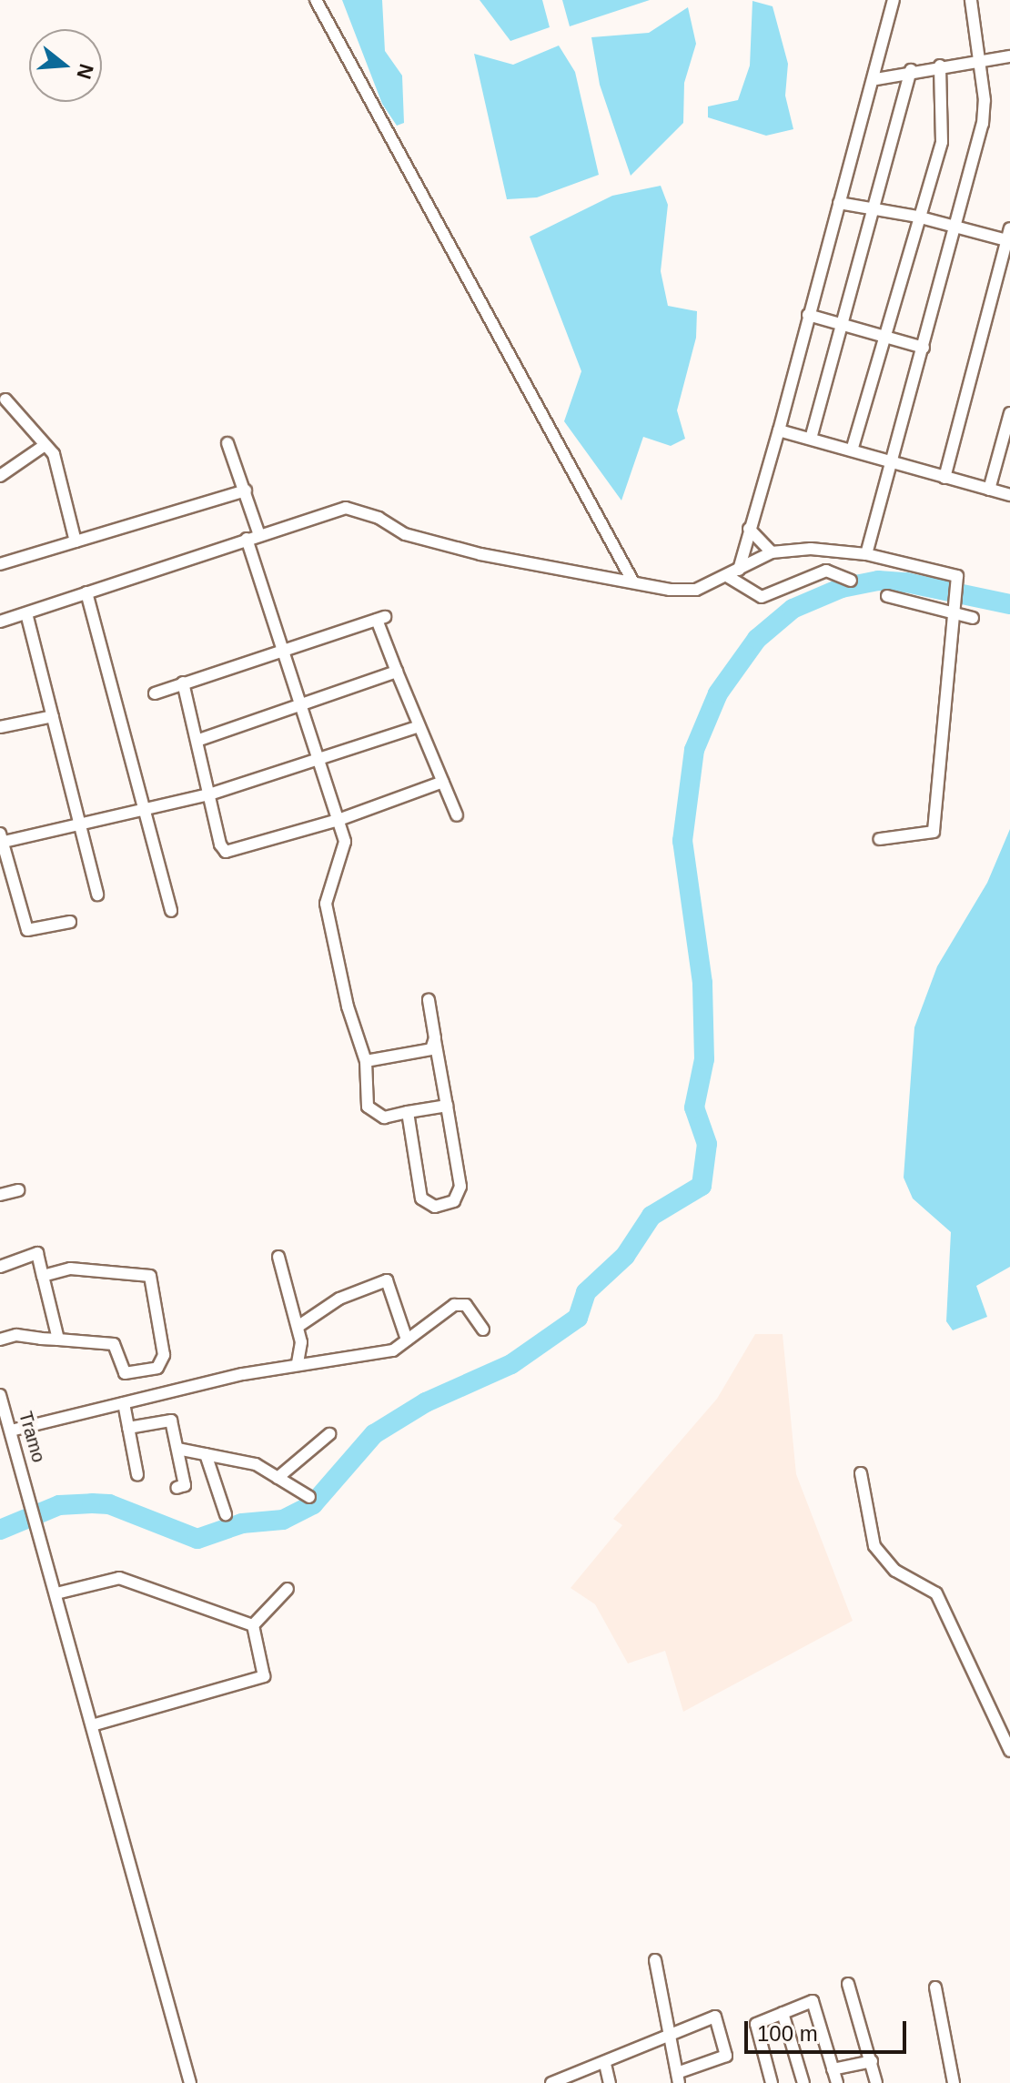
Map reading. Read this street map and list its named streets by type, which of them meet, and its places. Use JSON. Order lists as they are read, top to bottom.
{
  "streets": {
    "street": ["Tramo"]
  },
  "scale_bar": "100 m",
  "north": "right"
}
